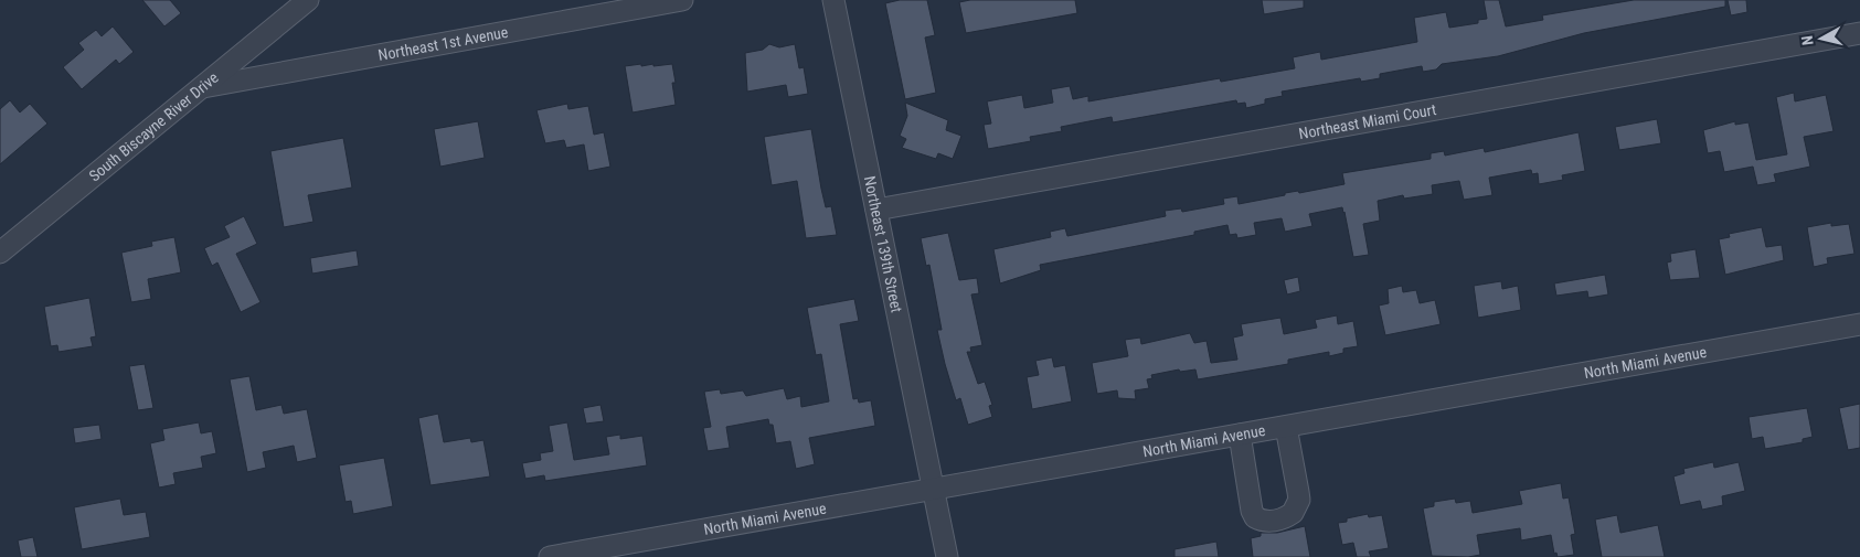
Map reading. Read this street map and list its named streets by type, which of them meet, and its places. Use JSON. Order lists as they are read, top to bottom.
{
  "streets": {
    "street": [
      "Northeast 1st Avenue",
      "Northeast Miami Court",
      "South Biscayne River Drive",
      "Northeast 139th Street",
      "North Miami Avenue"
    ]
  },
  "crossings": [
    ["Northeast 1st Avenue", "South Biscayne River Drive"],
    ["Northeast Miami Court", "Northeast 139th Street"],
    ["Northeast 139th Street", "North Miami Avenue"]
  ],
  "north": "left"
}
